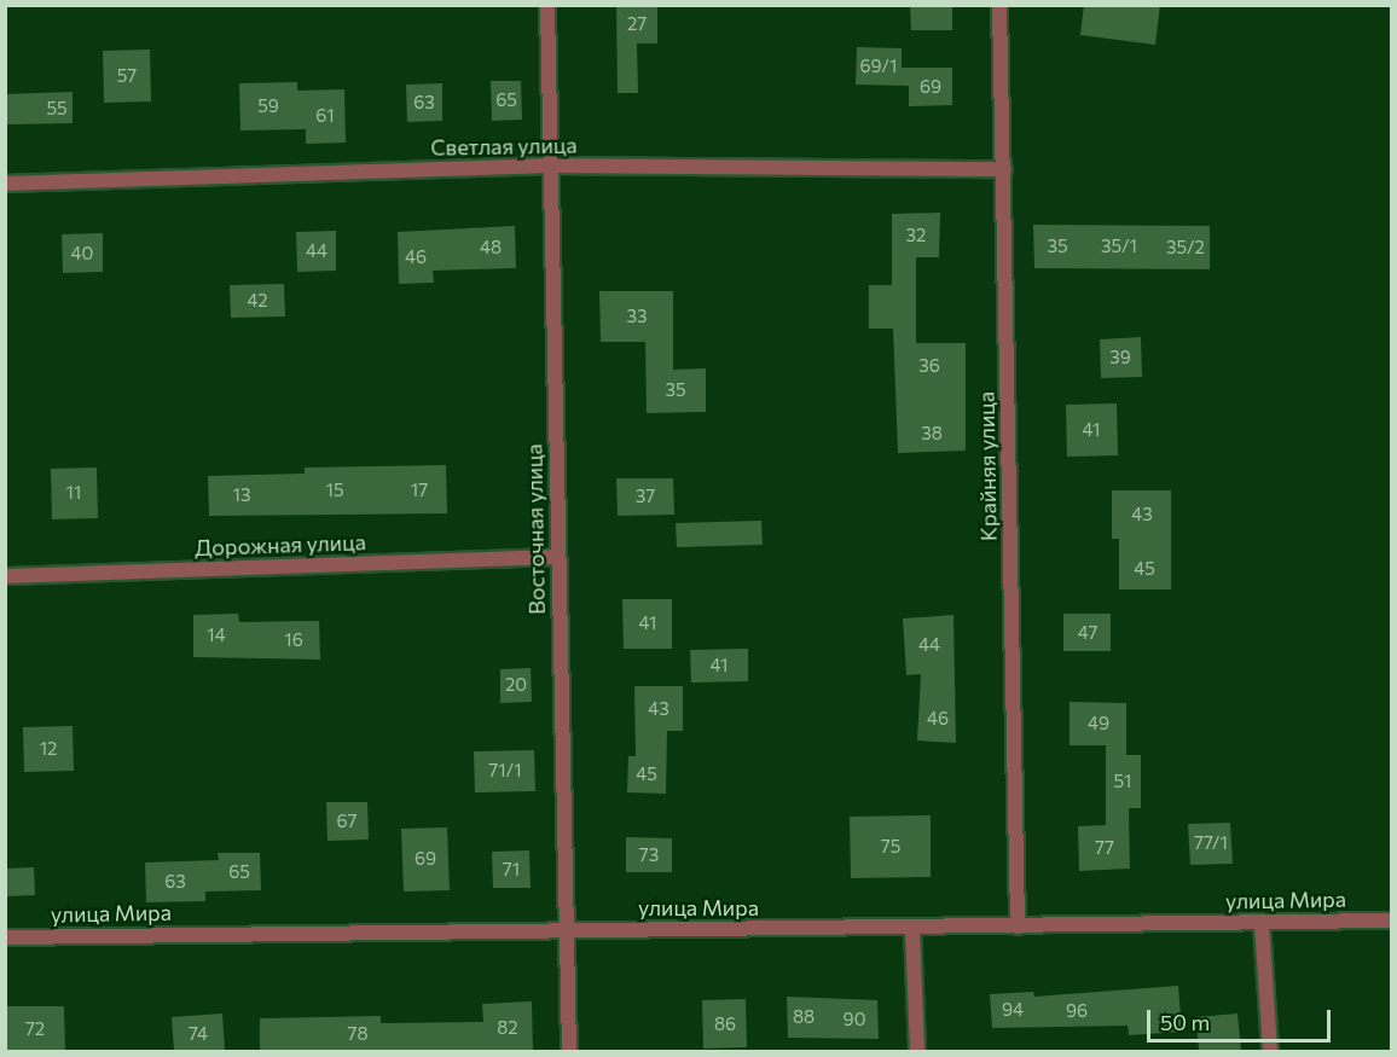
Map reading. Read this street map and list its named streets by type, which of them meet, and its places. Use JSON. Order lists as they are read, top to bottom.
{
  "streets": {
    "street": [
      "Светлая улица",
      "Крайняя улица",
      "Восточная улица",
      "Дорожная улица",
      "улица Мира"
    ]
  },
  "crossings": [
    ["Светлая улица", "Крайняя улица"],
    ["Светлая улица", "Восточная улица"],
    ["Крайняя улица", "улица Мира"],
    ["Восточная улица", "Дорожная улица"],
    ["Восточная улица", "улица Мира"]
  ],
  "house_numbers": [
    "27",
    "69/1",
    "57",
    "69",
    "65",
    "63",
    "59",
    "55",
    "61",
    "32",
    "35",
    "35/1",
    "48",
    "35/2",
    "44",
    "40",
    "46",
    "42",
    "33",
    "39",
    "36",
    "35",
    "41",
    "38",
    "15",
    "17",
    "11",
    "13",
    "37",
    "43",
    "45",
    "41",
    "47",
    "14",
    "16",
    "44",
    "41",
    "20",
    "43",
    "46",
    "49",
    "12",
    "71/1",
    "45",
    "51",
    "67",
    "77/1",
    "75",
    "77",
    "73",
    "69",
    "71",
    "65",
    "63",
    "94",
    "96",
    "88",
    "90",
    "86",
    "82",
    "72",
    "74",
    "78"
  ],
  "scale_bar": "50 m"
}
